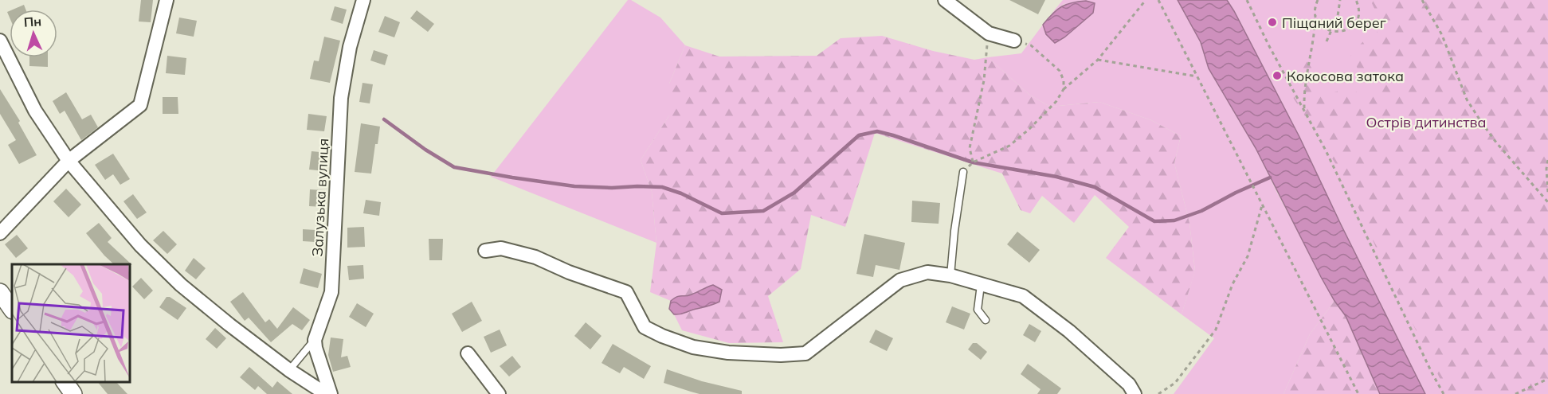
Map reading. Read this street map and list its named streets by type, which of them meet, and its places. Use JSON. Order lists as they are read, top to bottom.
{
  "streets": {
    "street": ["Залузька вулиця"]
  },
  "parks": ["Острів дитинства"],
  "places": ["Піщаний берег", "Кокосова затока"],
  "north": "top"
}
